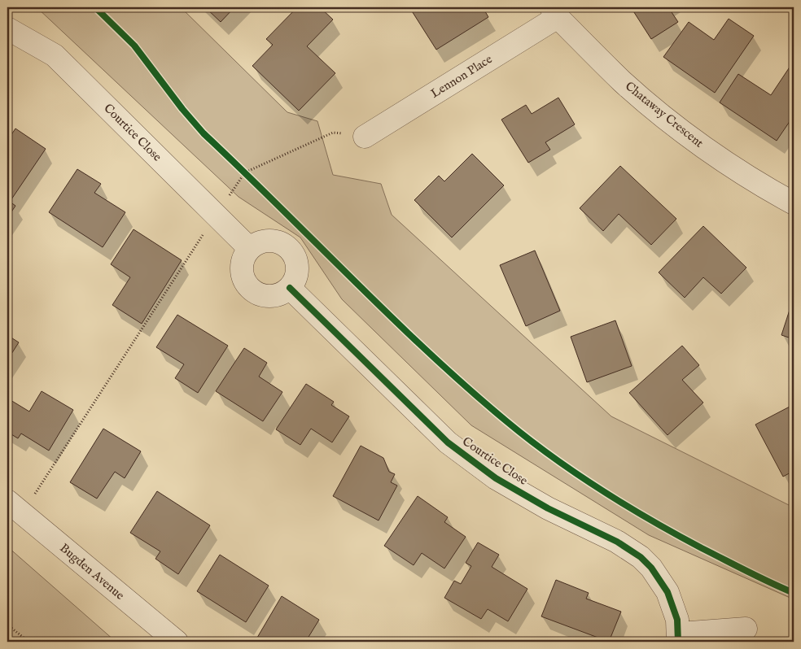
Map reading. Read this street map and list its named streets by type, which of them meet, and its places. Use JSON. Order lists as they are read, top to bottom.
{
  "streets": {
    "street": [
      "Lennon Place",
      "Chataway Crescent",
      "Courtice Close",
      "Bugden Avenue"
    ]
  },
  "crossings": [
    ["Lennon Place", "Chataway Crescent"]
  ]
}
